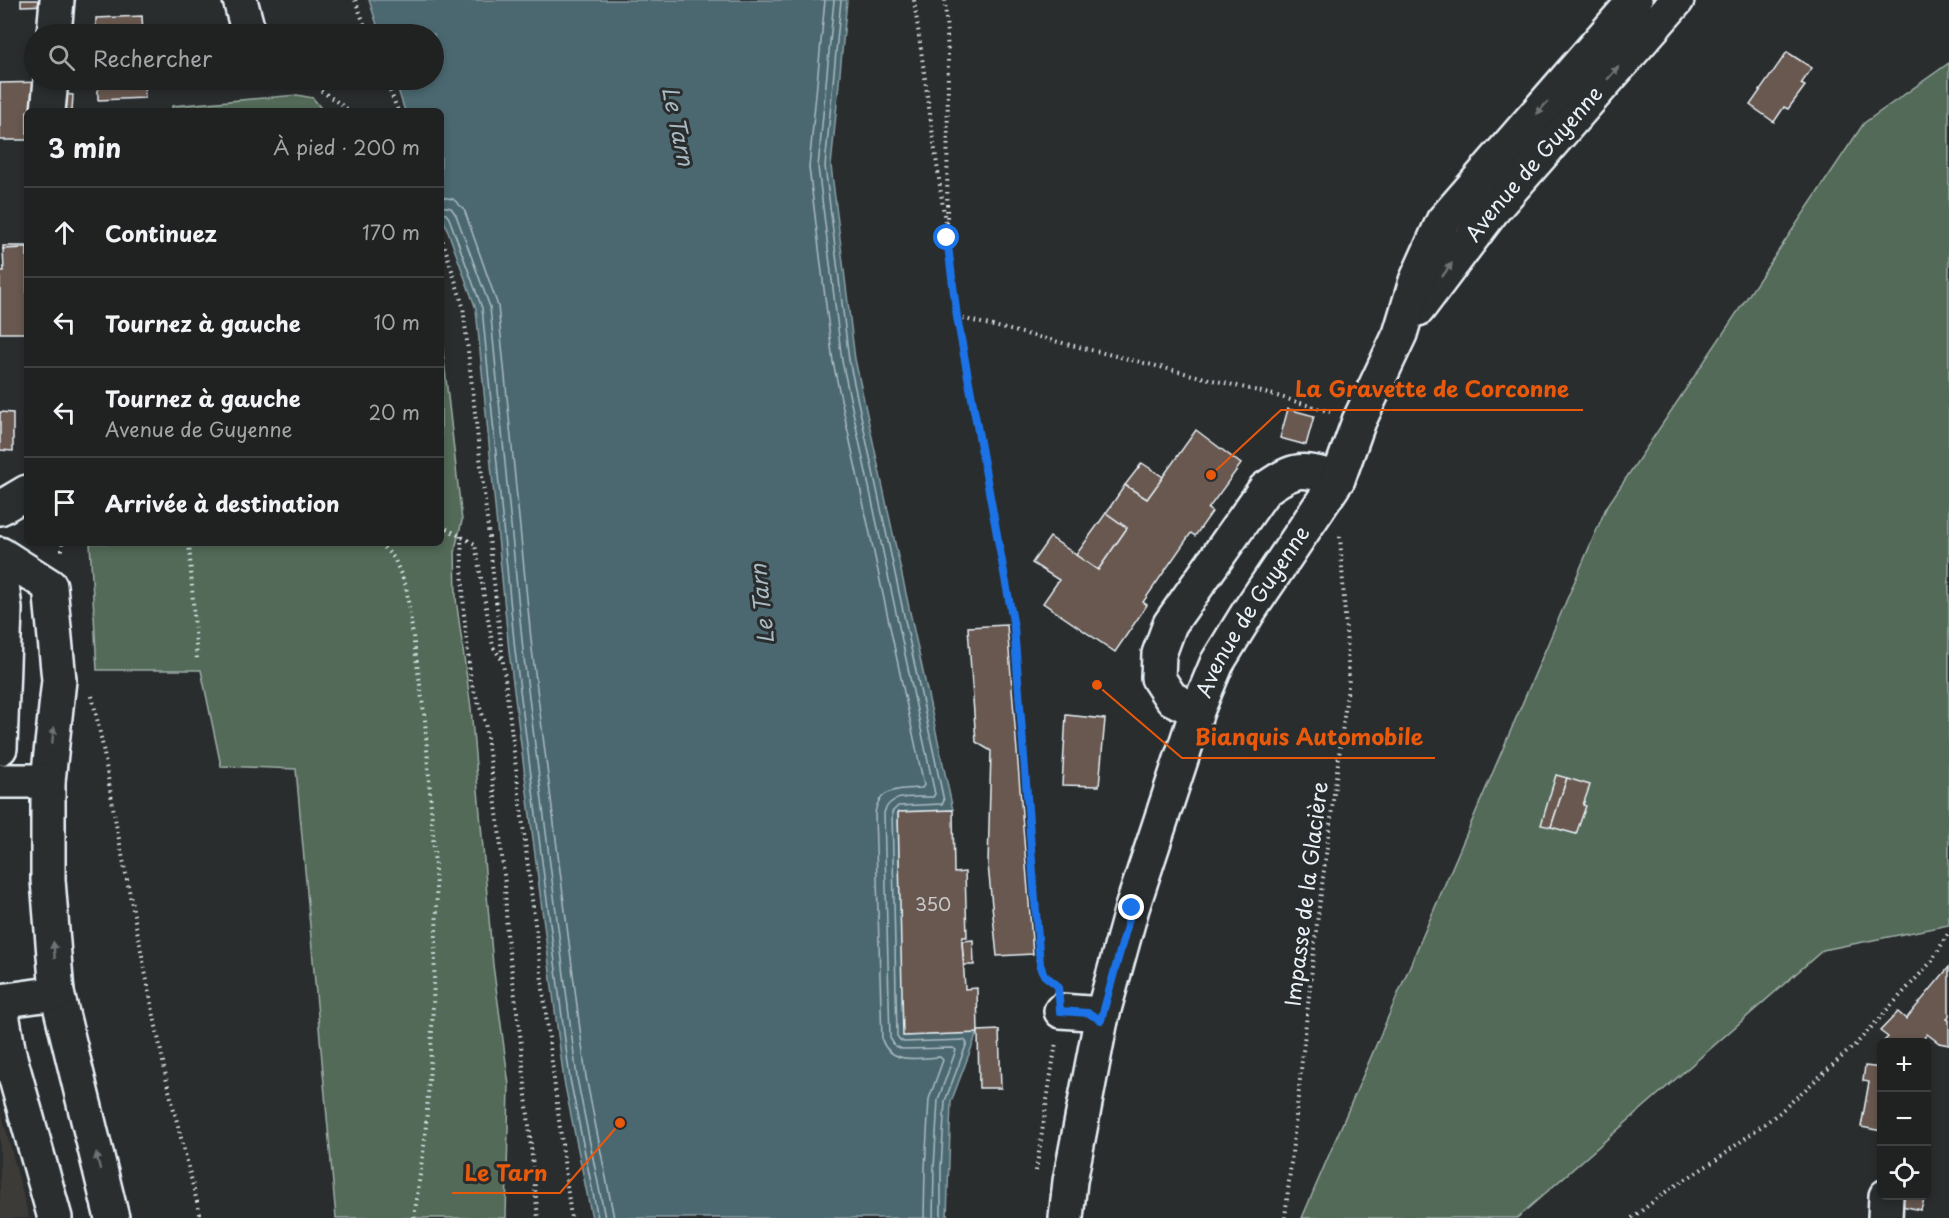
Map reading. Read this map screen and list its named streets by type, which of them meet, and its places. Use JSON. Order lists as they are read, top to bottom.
{
  "streets": {
    "main road": ["Avenue de Guyenne"],
    "path": ["Impasse de la Glacière"]
  },
  "crossings": [
    ["Avenue de Guyenne", "Impasse de la Glacière"]
  ],
  "water": ["Le Tarn"],
  "places": ["La Gravette de Corconne", "Bianquis Automobile", "Le Tarn"],
  "house_numbers": ["350"],
  "page": {
    "search": "Rechercher",
    "heading": ["3 min", "À pied · 200 m"],
    "list": [
      ["Continuez", "170 m"],
      ["Tournez à gauche", "10 m"],
      ["Tournez à gauche", "Avenue de Guyenne", "20 m"],
      "Arrivée à destination"
    ],
    "map_buttons": ["+", "−"]
  }
}
